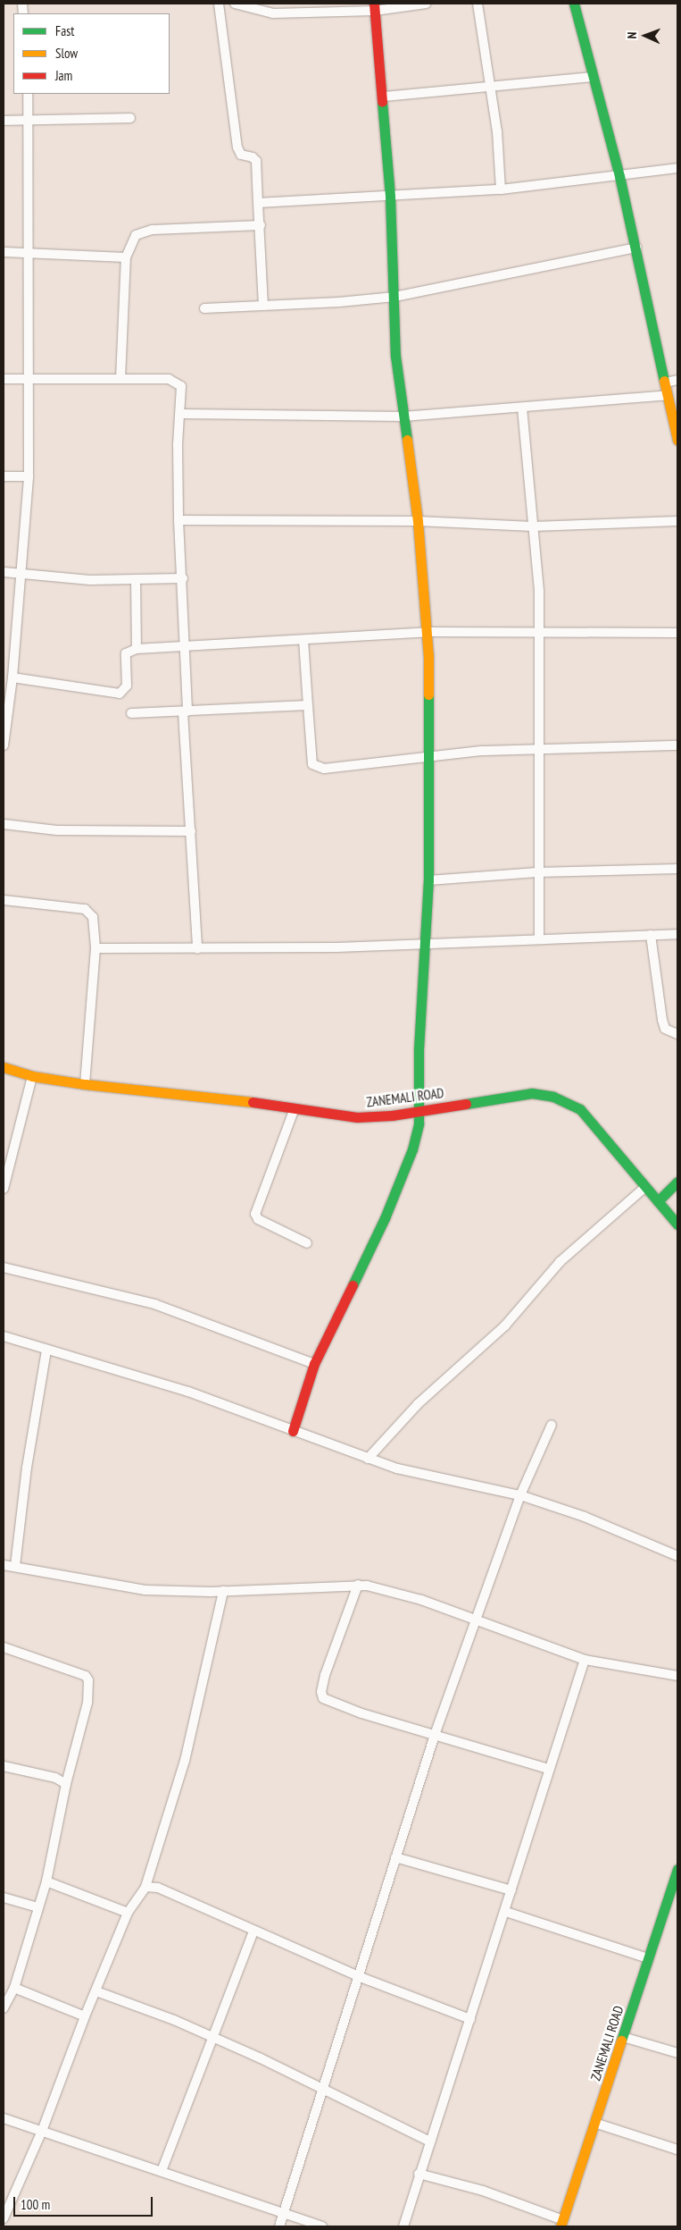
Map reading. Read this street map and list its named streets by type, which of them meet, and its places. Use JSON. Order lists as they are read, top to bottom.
{
  "streets": {
    "street": ["ZANEMALI ROAD"]
  },
  "legend": ["Fast", "Slow", "Jam"],
  "scale_bar": "100 m",
  "north": "left"
}
